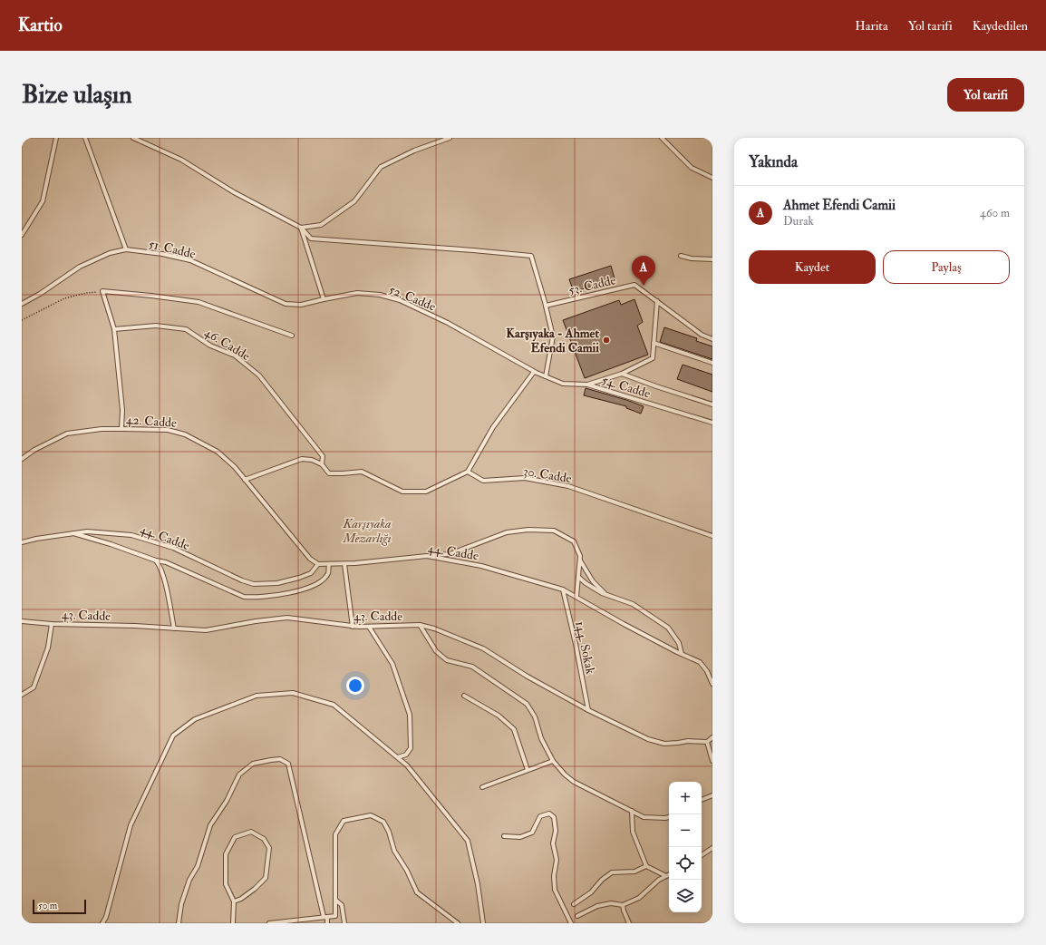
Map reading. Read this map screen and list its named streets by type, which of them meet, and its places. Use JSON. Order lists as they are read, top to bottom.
{
  "streets": {
    "lane": [
      "51. Cadde",
      "53. Cadde",
      "52. Cadde",
      "46. Cadde",
      "54. Cadde",
      "42. Cadde",
      "30. Cadde",
      "44. Cadde",
      "43. Cadde",
      "144. Sokak"
    ]
  },
  "crossings": [
    ["51. Cadde", "52. Cadde"],
    ["52. Cadde", "54. Cadde"],
    ["42. Cadde", "44. Cadde"],
    ["44. Cadde", "144. Sokak"],
    ["43. Cadde", "144. Sokak"]
  ],
  "parks": ["Karşıyaka Mezarlığı"],
  "places": ["Karşıyaka - Ahmet Efendi Camii"],
  "scale_bar": "50 m",
  "page": {
    "header": "Kartio",
    "nav": ["Harita", "Yol tarifi", "Kaydedilen"],
    "buttons": [
      "Yol tarifi",
      ["Kaydet", "Paylaş"]
    ],
    "title": "Bize ulaşın",
    "heading": "Yakında",
    "list": [
      {
        "mark": "A",
        "name": "Ahmet Efendi Camii",
        "note": "Durak",
        "value": "460 m"
      }
    ],
    "pins": "A",
    "map_buttons": ["+", "−"],
    "scale": "50 m"
  }
}
